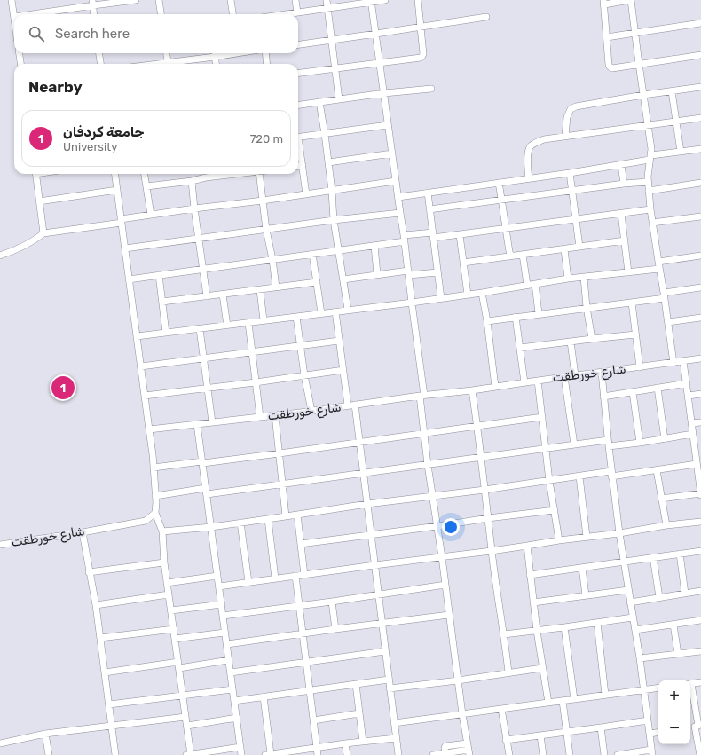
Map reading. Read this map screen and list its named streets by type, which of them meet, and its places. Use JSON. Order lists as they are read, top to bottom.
{
  "streets": {
    "street": ["شارع خورطقت"]
  },
  "page": {
    "search": "Search here",
    "heading": "Nearby",
    "list": [
      {
        "mark": "1",
        "name": "جامعة كردفان",
        "note": "University",
        "value": "720 m"
      }
    ],
    "pins": "1",
    "map_buttons": ["+", "−"]
  }
}
